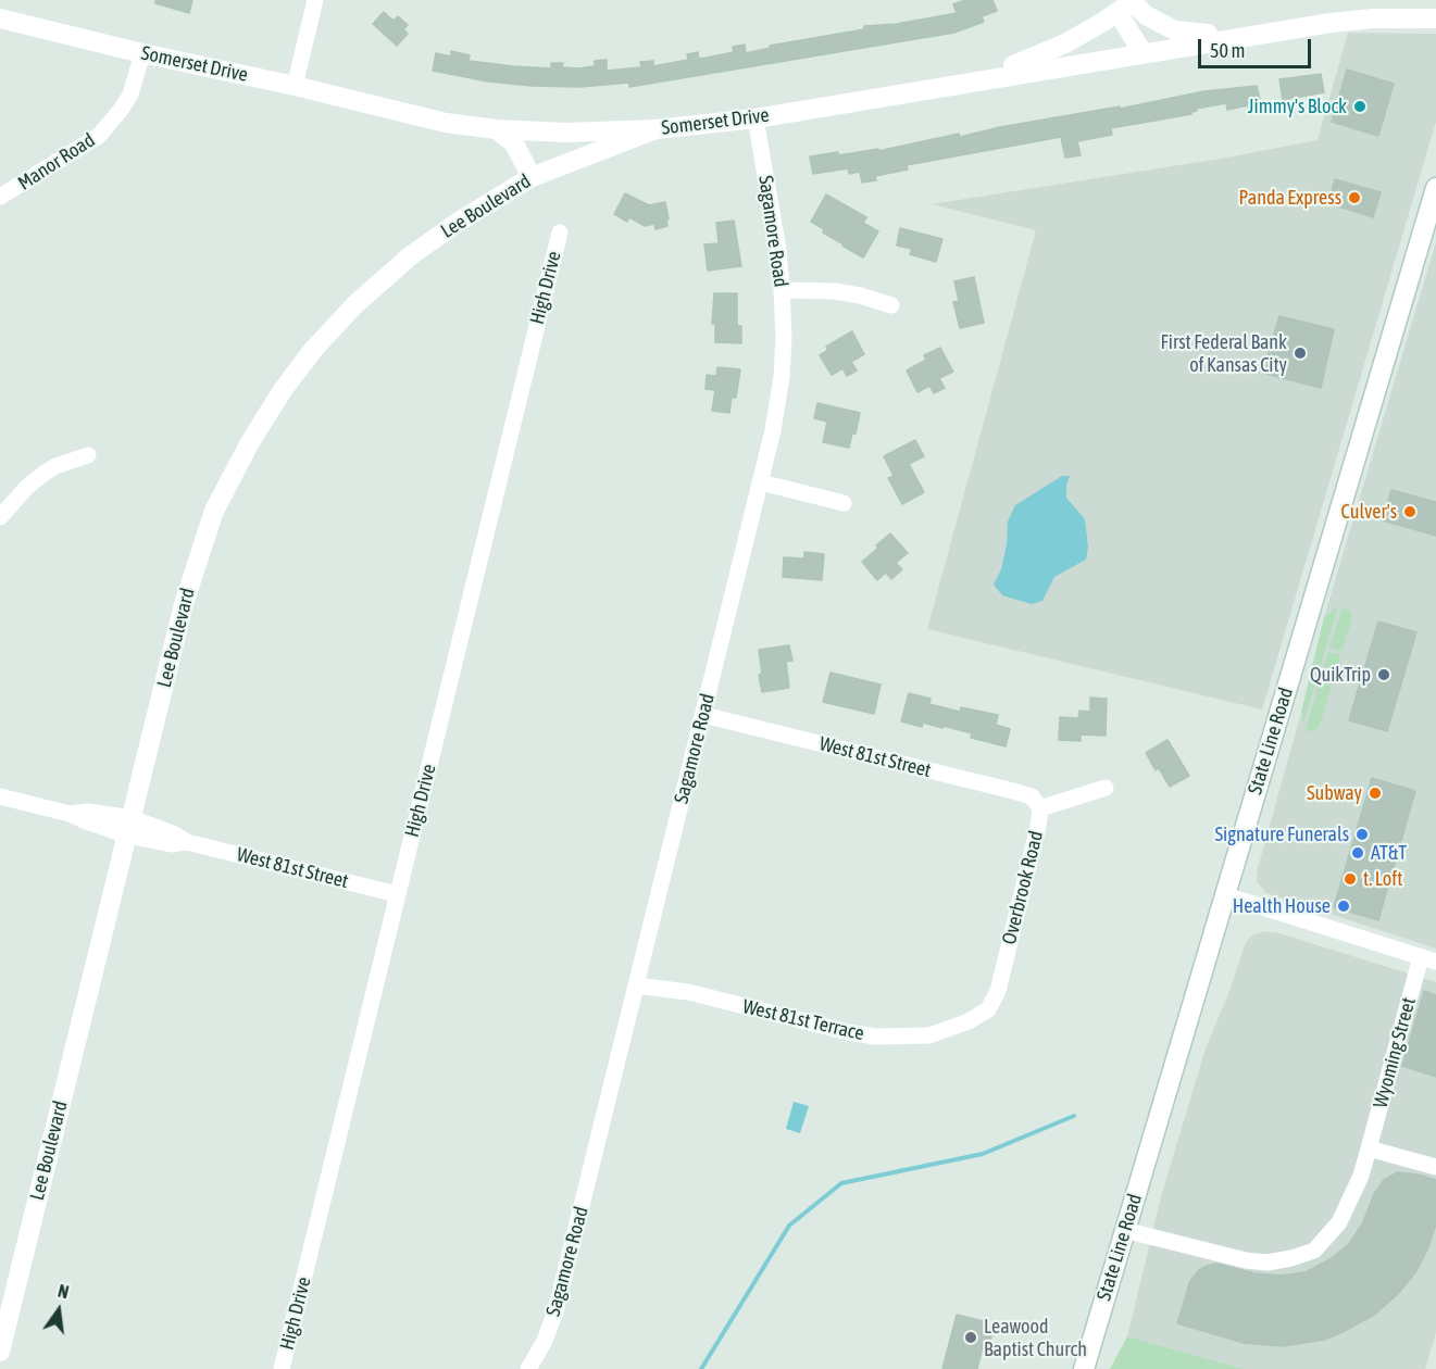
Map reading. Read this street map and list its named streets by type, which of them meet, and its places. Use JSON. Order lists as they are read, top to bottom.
{
  "streets": {
    "street": [
      "Somerset Drive",
      "Manor Road",
      "Lee Boulevard",
      "Sagamore Road",
      "High Drive",
      "State Line Road",
      "West 81st Street",
      "Overbrook Road",
      "West 81st Terrace",
      "Wyoming Street"
    ]
  },
  "crossings": [
    ["Somerset Drive", "Manor Road"],
    ["Somerset Drive", "Lee Boulevard"],
    ["Somerset Drive", "Sagamore Road"],
    ["Lee Boulevard", "West 81st Street"],
    ["Sagamore Road", "West 81st Street"],
    ["Sagamore Road", "West 81st Terrace"],
    ["High Drive", "West 81st Street"],
    ["State Line Road", "Wyoming Street"],
    ["West 81st Street", "Overbrook Road"],
    ["Overbrook Road", "West 81st Terrace"]
  ],
  "places": [
    "Jimmy's Block",
    "Panda Express",
    "First Federal Bank of Kansas City",
    "Culver's",
    "QuikTrip",
    "Subway",
    "Signature Funerals",
    "AT&T",
    "t. Loft",
    "Health House",
    "Leawood Baptist Church"
  ],
  "scale_bar": "50 m",
  "north": "top"
}
